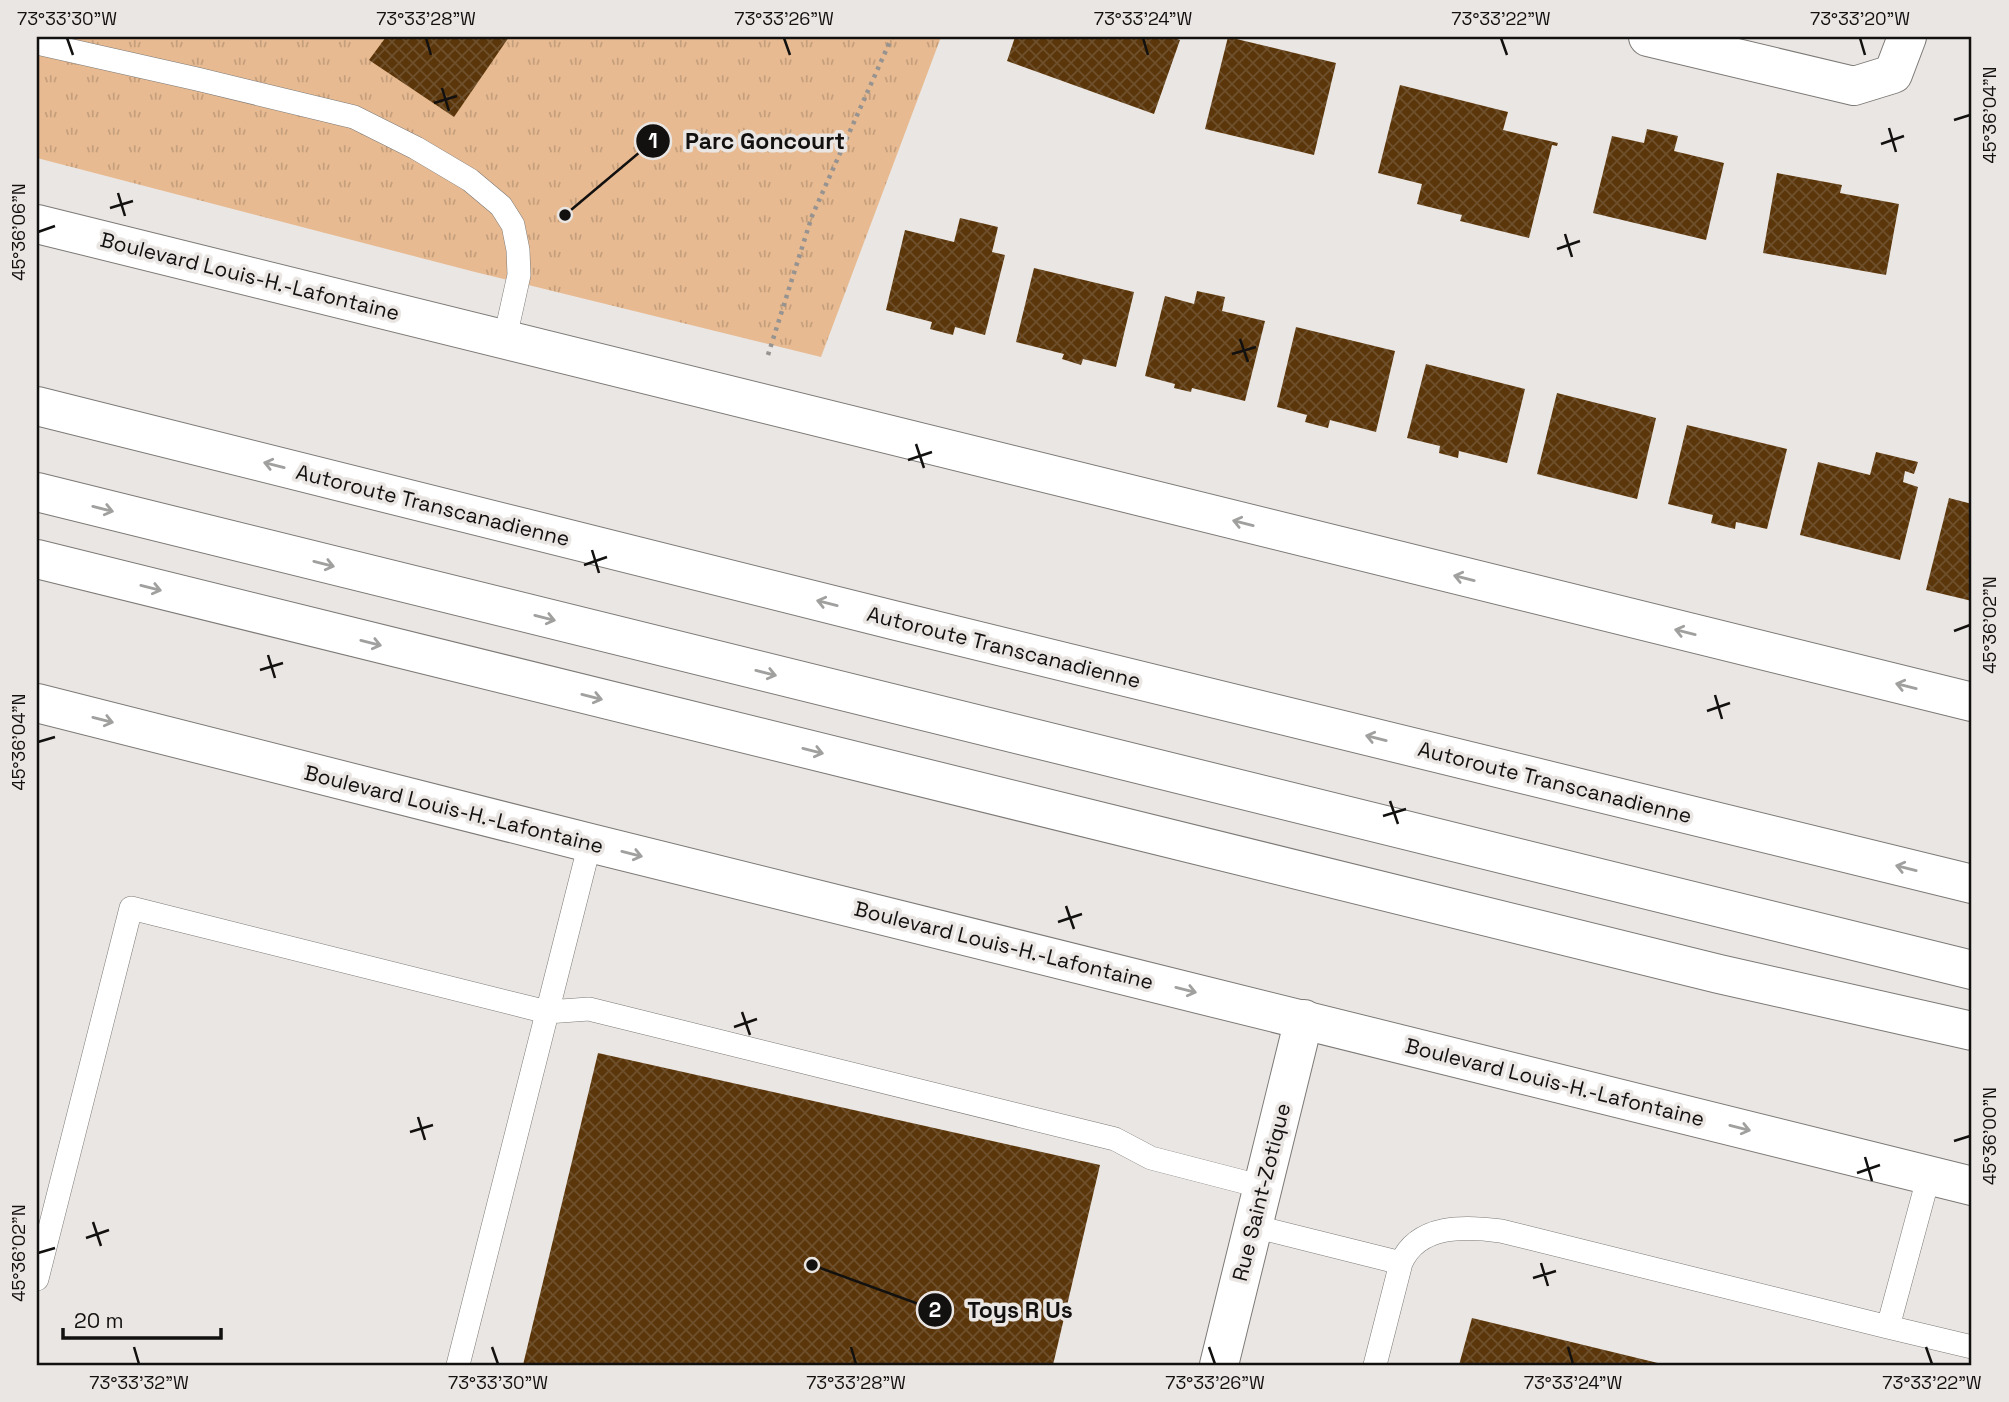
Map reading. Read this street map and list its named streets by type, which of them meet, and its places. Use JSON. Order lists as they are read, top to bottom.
{
  "streets": {
    "main road": ["Boulevard Louis-H.-Lafontaine", "Autoroute Transcanadienne", "Rue Saint-Zotique"]
  },
  "crossings": [
    ["Boulevard Louis-H.-Lafontaine", "Rue Saint-Zotique"]
  ],
  "places": ["Parc Goncourt", "Toys R Us"],
  "scale_bar": "20 m",
  "coordinates": [
    "73°33'30\"W",
    "73°33'28\"W",
    "73°33'26\"W",
    "73°33'24\"W",
    "73°33'22\"W",
    "73°33'20\"W",
    "45°36'04\"N",
    "45°36'06\"N",
    "45°36'02\"N",
    "45°36'00\"N",
    "73°33'32\"W"
  ]
}
